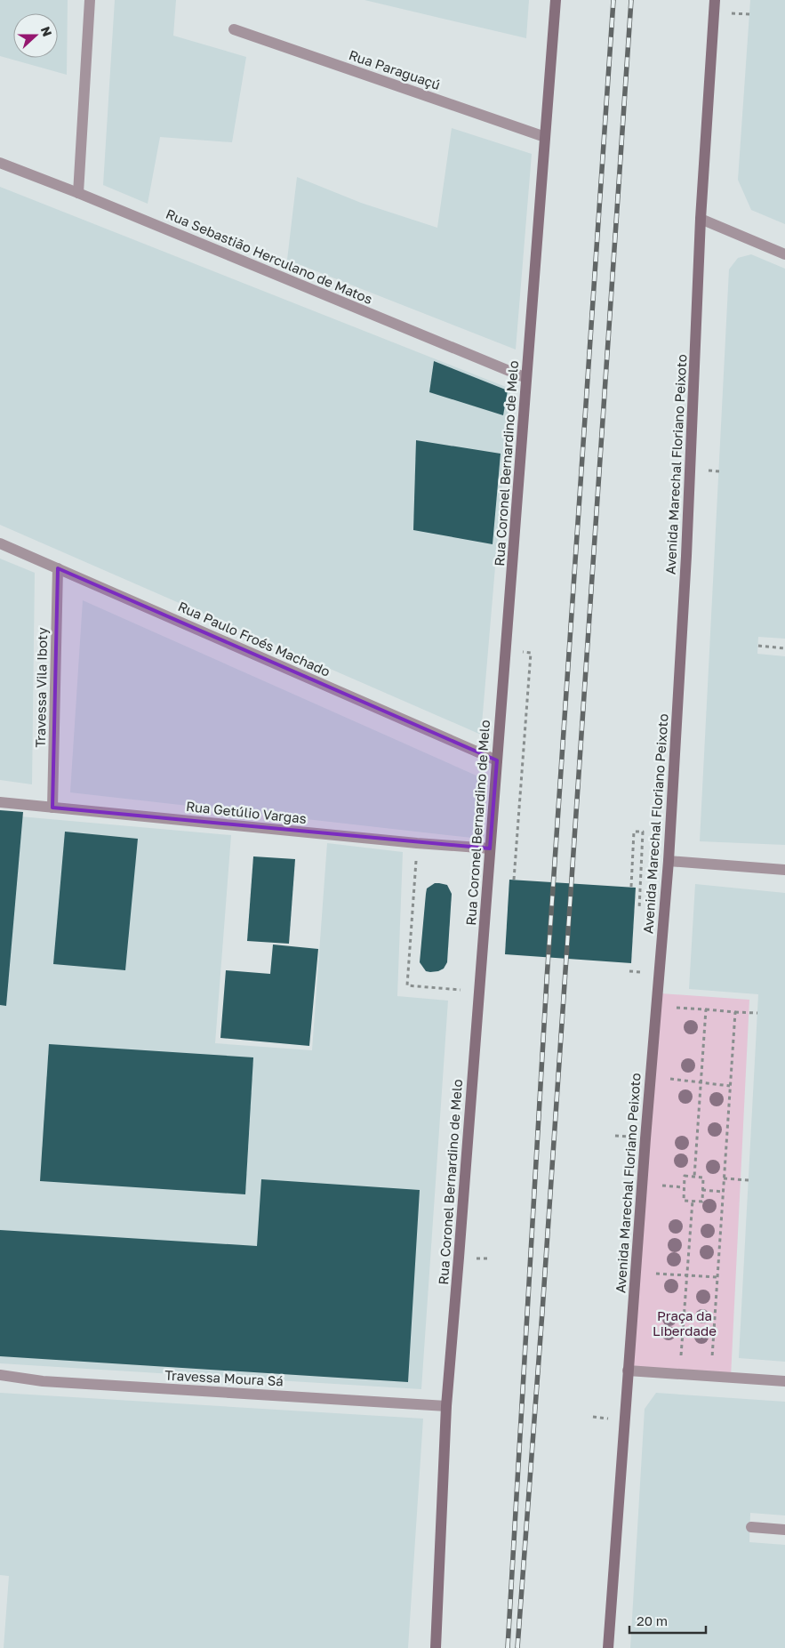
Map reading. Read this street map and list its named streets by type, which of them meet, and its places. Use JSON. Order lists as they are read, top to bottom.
{
  "streets": {
    "main road": ["Rua Coronel Bernardino de Melo", "Avenida Marechal Floriano Peixoto"],
    "street": [
      "Rua Paraguaçú",
      "Rua Sebastião Herculano de Matos",
      "Rua Paulo Froés Machado",
      "Travessa Vila Iboty",
      "Rua Getúlio Vargas",
      "Travessa Moura Sá"
    ]
  },
  "crossings": [
    ["Rua Paraguaçú", "Rua Coronel Bernardino de Melo"],
    ["Rua Sebastião Herculano de Matos", "Rua Coronel Bernardino de Melo"],
    ["Rua Coronel Bernardino de Melo", "Rua Paulo Froés Machado"],
    ["Rua Coronel Bernardino de Melo", "Rua Getúlio Vargas"],
    ["Rua Coronel Bernardino de Melo", "Travessa Moura Sá"],
    ["Rua Paulo Froés Machado", "Travessa Vila Iboty"],
    ["Travessa Vila Iboty", "Rua Getúlio Vargas"]
  ],
  "parks": ["Praça da Liberdade"],
  "scale_bar": "20 m",
  "north": "right"
}
